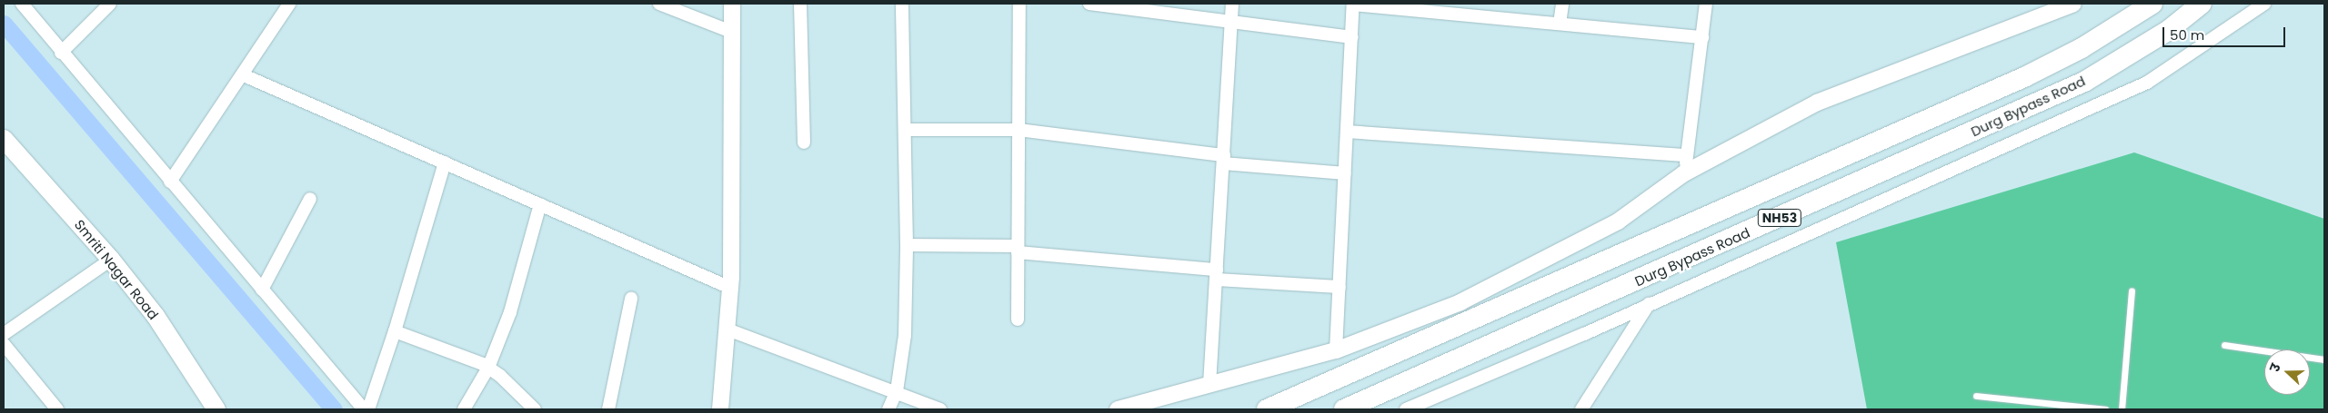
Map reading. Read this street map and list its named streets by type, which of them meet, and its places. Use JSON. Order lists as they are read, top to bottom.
{
  "streets": {
    "highway": ["Durg Bypass Road", "NH53"],
    "main road": ["Smriti Nagar Road"]
  },
  "scale_bar": "50 m",
  "north": "left"
}
